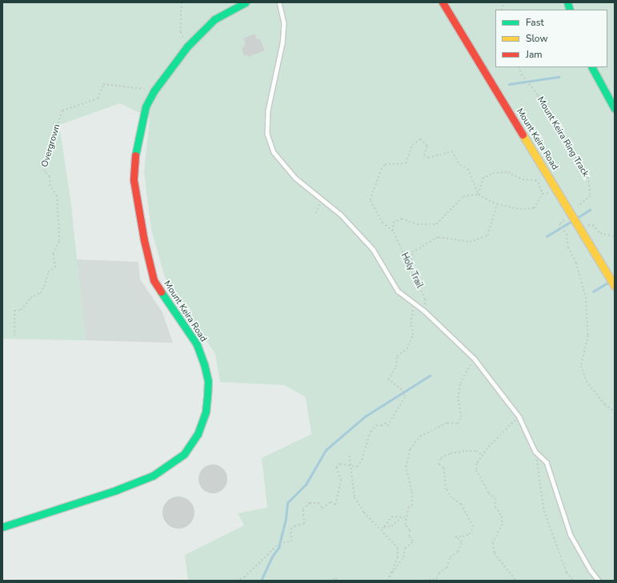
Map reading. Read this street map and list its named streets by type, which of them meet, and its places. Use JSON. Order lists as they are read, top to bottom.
{
  "streets": {
    "main road": ["Mount Keira Road"],
    "path": ["Mount Keira Ring Track", "Overgrown", "Holy Trail"]
  },
  "crossings": [
    ["Mount Keira Ring Track", "Mount Keira Road"],
    ["Mount Keira Road", "Overgrown"]
  ],
  "legend": ["Fast", "Slow", "Jam"]
}
